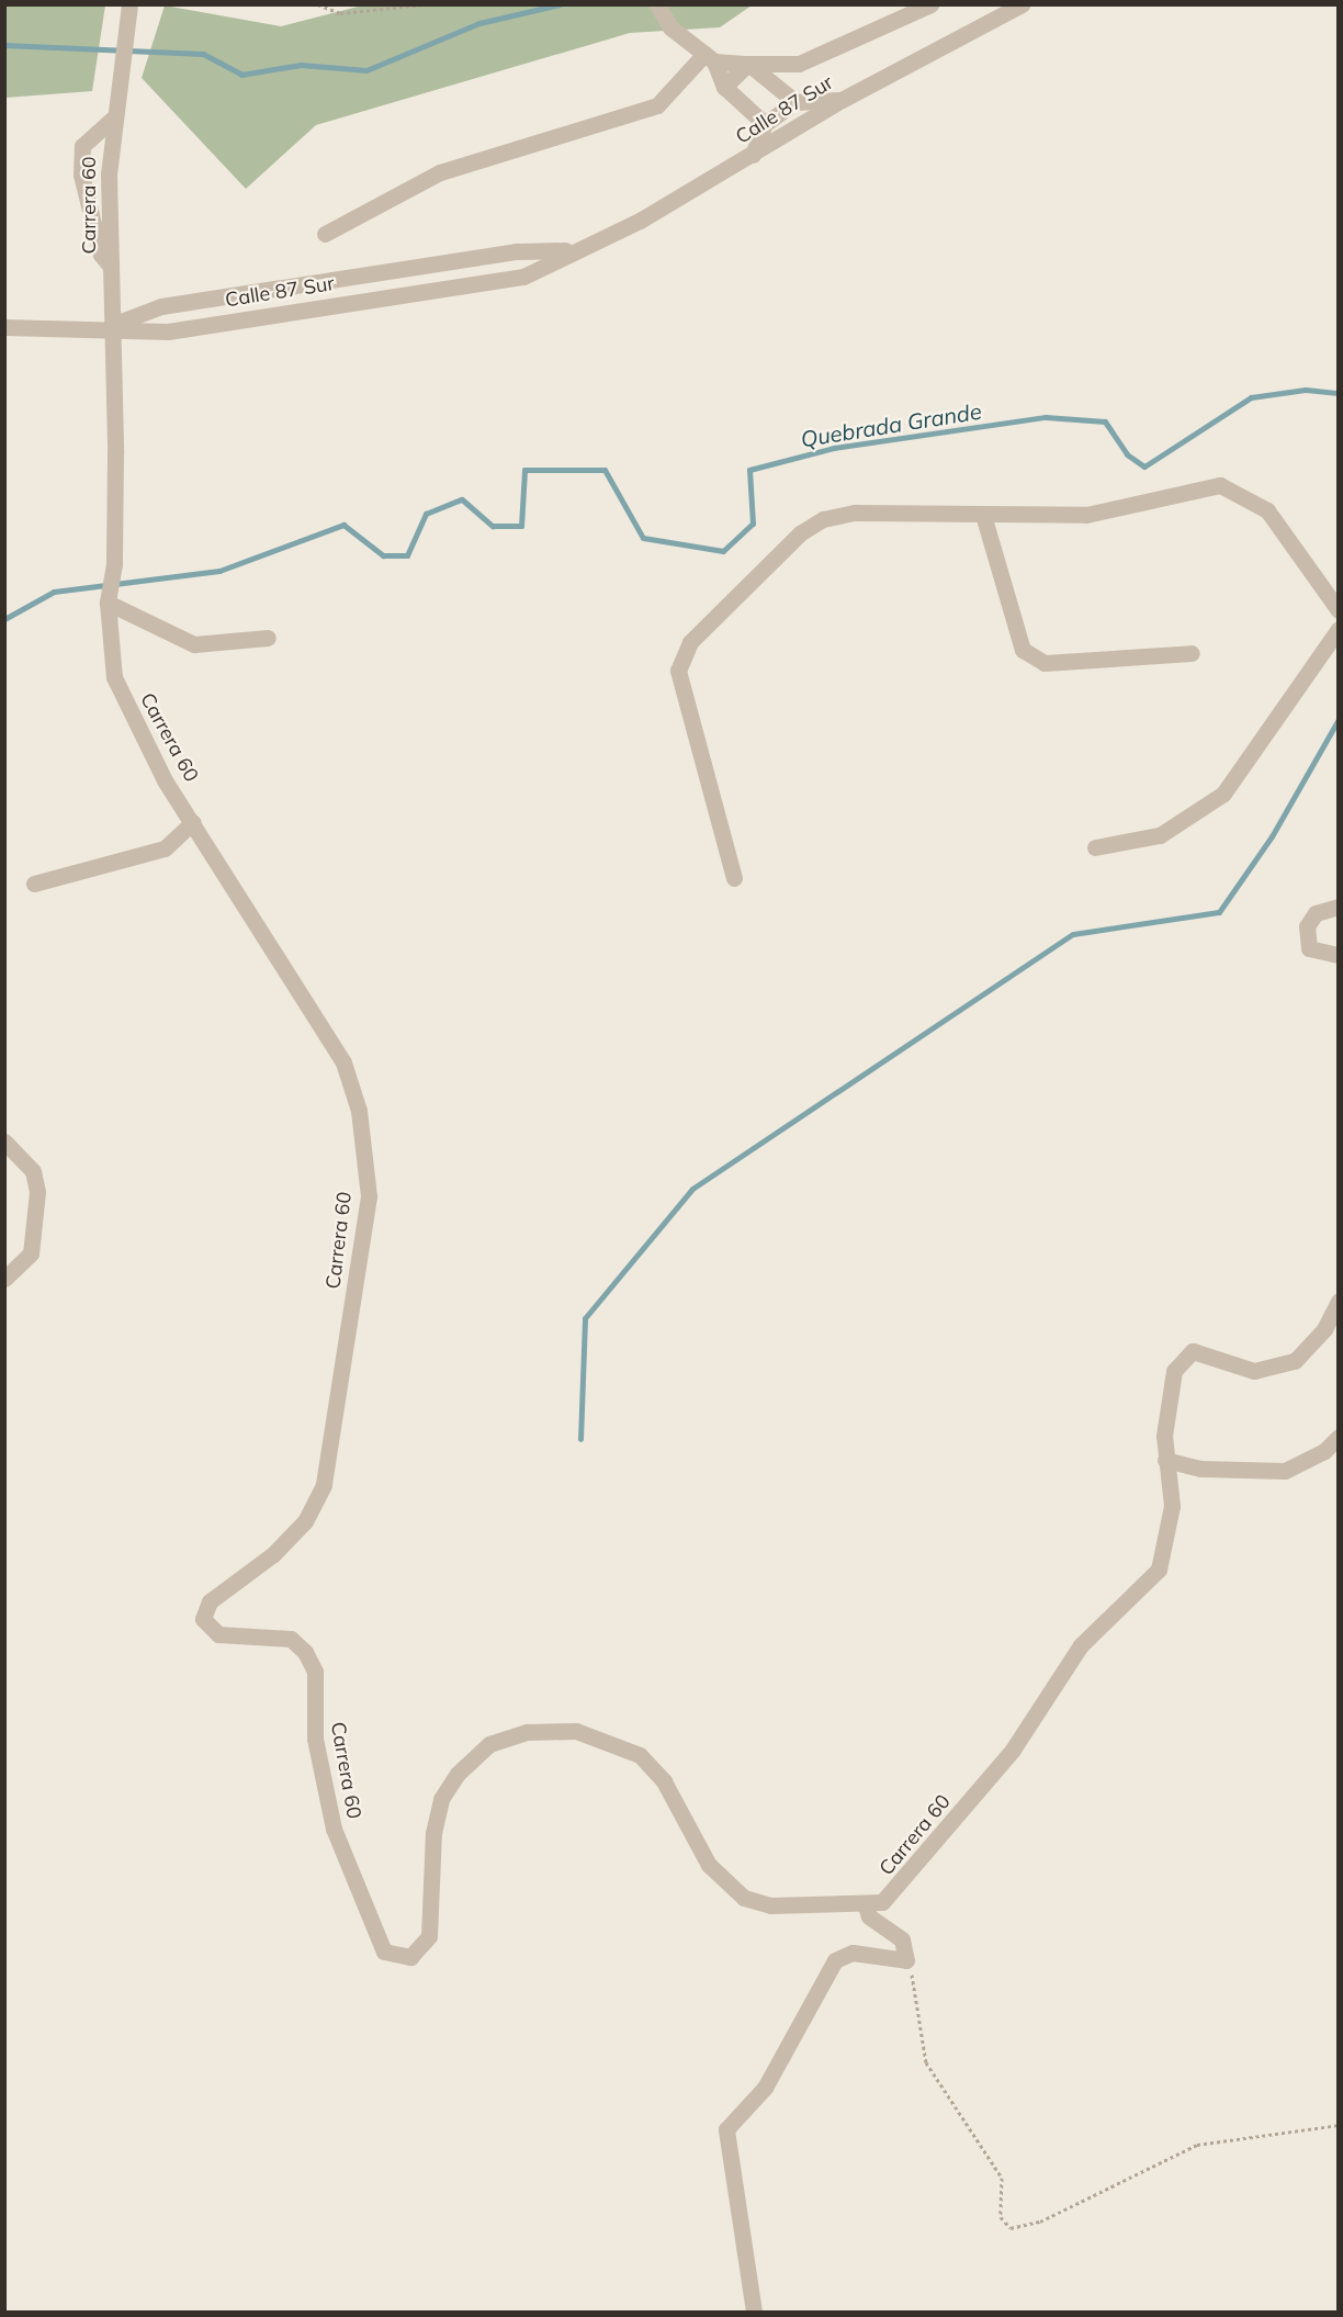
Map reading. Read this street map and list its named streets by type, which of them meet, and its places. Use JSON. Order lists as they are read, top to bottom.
{
  "streets": {
    "street": ["Calle 87 Sur", "Carrera 60"]
  },
  "crossings": [
    ["Calle 87 Sur", "Carrera 60"]
  ],
  "water": ["Quebrada Grande"]
}
